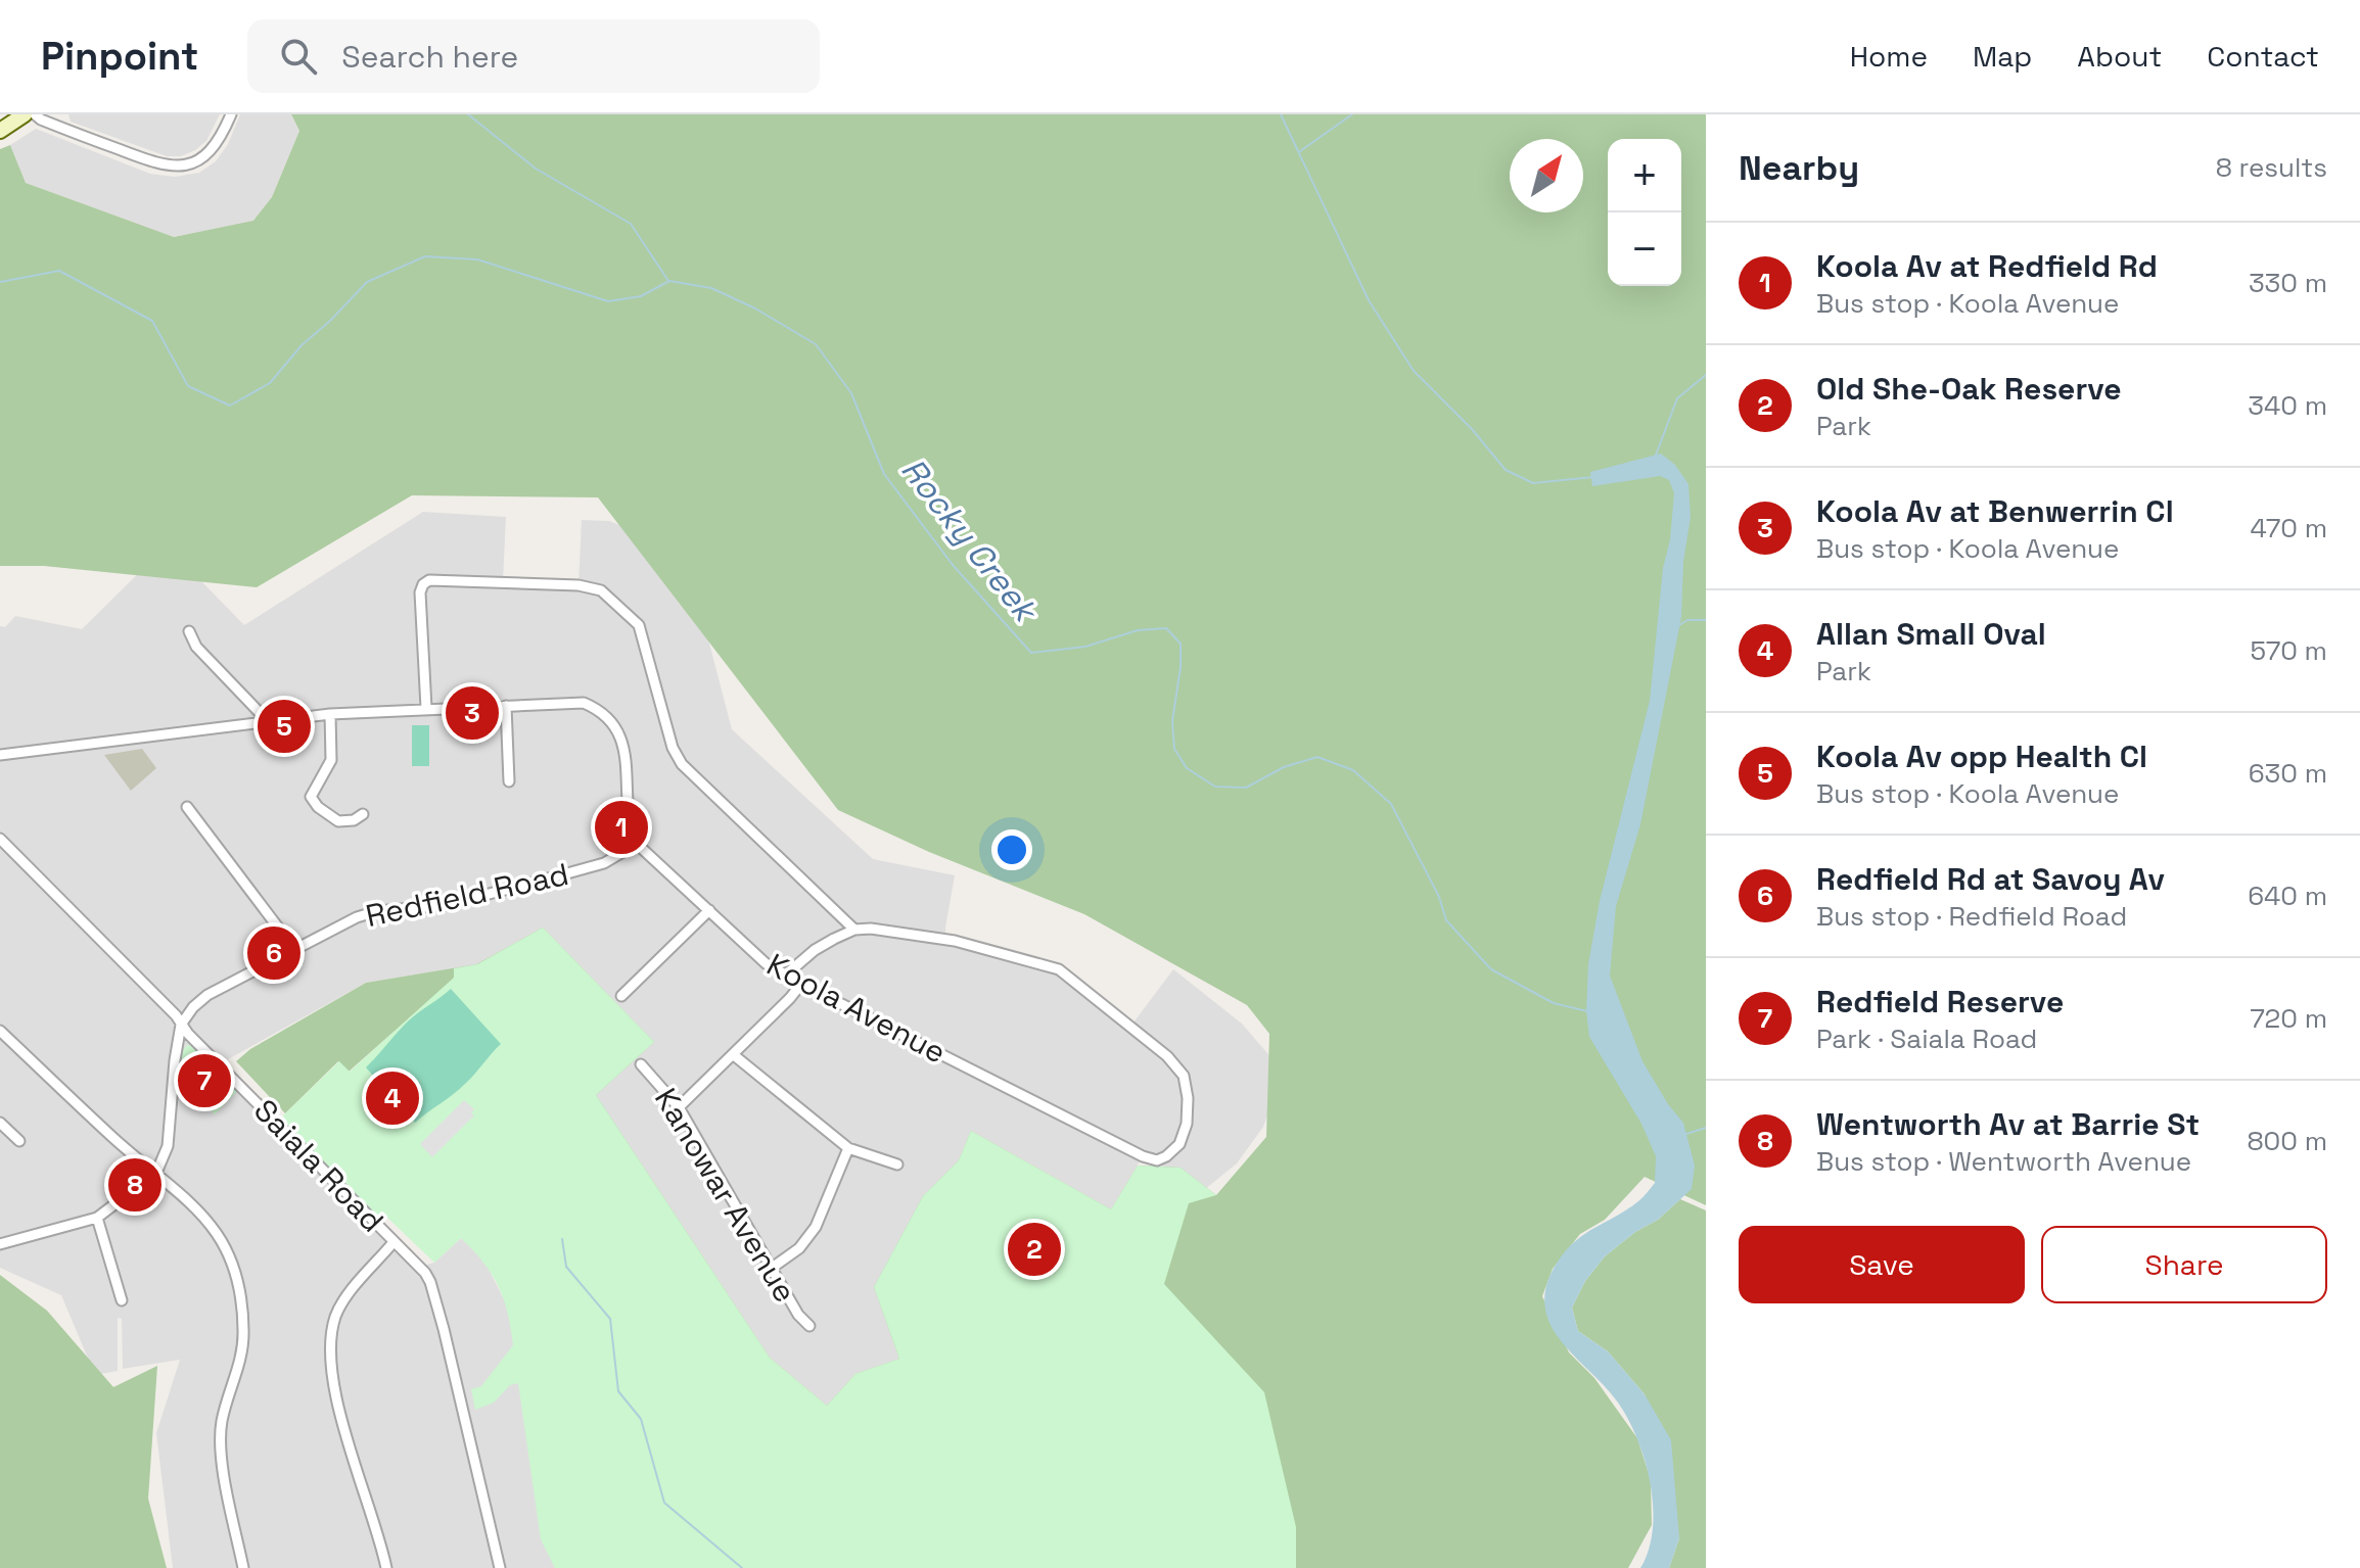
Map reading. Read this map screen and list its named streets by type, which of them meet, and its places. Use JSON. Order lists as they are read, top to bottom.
{
  "streets": {
    "street": [
      "Redfield Road",
      "Koola Avenue",
      "Saiala Road",
      "Kanowar Avenue"
    ]
  },
  "crossings": [
    ["Redfield Road", "Koola Avenue"],
    ["Redfield Road", "Saiala Road"]
  ],
  "water": ["Rocky Creek"],
  "north": "top right",
  "page": {
    "header": "Pinpoint",
    "search": "Search here",
    "nav": [
      "Home",
      "Map",
      "About",
      "Contact"
    ],
    "heading": ["Nearby", "8 results"],
    "map_buttons": ["+", "−"],
    "list": [
      {
        "mark": "1",
        "name": "Koola Av at Redfield Rd",
        "note": "Bus stop · Koola Avenue",
        "value": "330 m"
      },
      {
        "mark": "2",
        "name": "Old She-Oak Reserve",
        "note": "Park",
        "value": "340 m"
      },
      {
        "mark": "3",
        "name": "Koola Av at Benwerrin Cl",
        "note": "Bus stop · Koola Avenue",
        "value": "470 m"
      },
      {
        "mark": "4",
        "name": "Allan Small Oval",
        "note": "Park",
        "value": "570 m"
      },
      {
        "mark": "5",
        "name": "Koola Av opp Health Cl",
        "note": "Bus stop · Koola Avenue",
        "value": "630 m"
      },
      {
        "mark": "6",
        "name": "Redfield Rd at Savoy Av",
        "note": "Bus stop · Redfield Road",
        "value": "640 m"
      },
      {
        "mark": "7",
        "name": "Redfield Reserve",
        "note": "Park · Saiala Road",
        "value": "720 m"
      },
      {
        "mark": "8",
        "name": "Wentworth Av at Barrie St",
        "note": "Bus stop · Wentworth Avenue",
        "value": "800 m"
      }
    ],
    "pins": [
      "3",
      "5",
      "1",
      "6",
      "7",
      "4",
      "8",
      "2"
    ],
    "buttons": ["Save", "Share"]
  }
}
